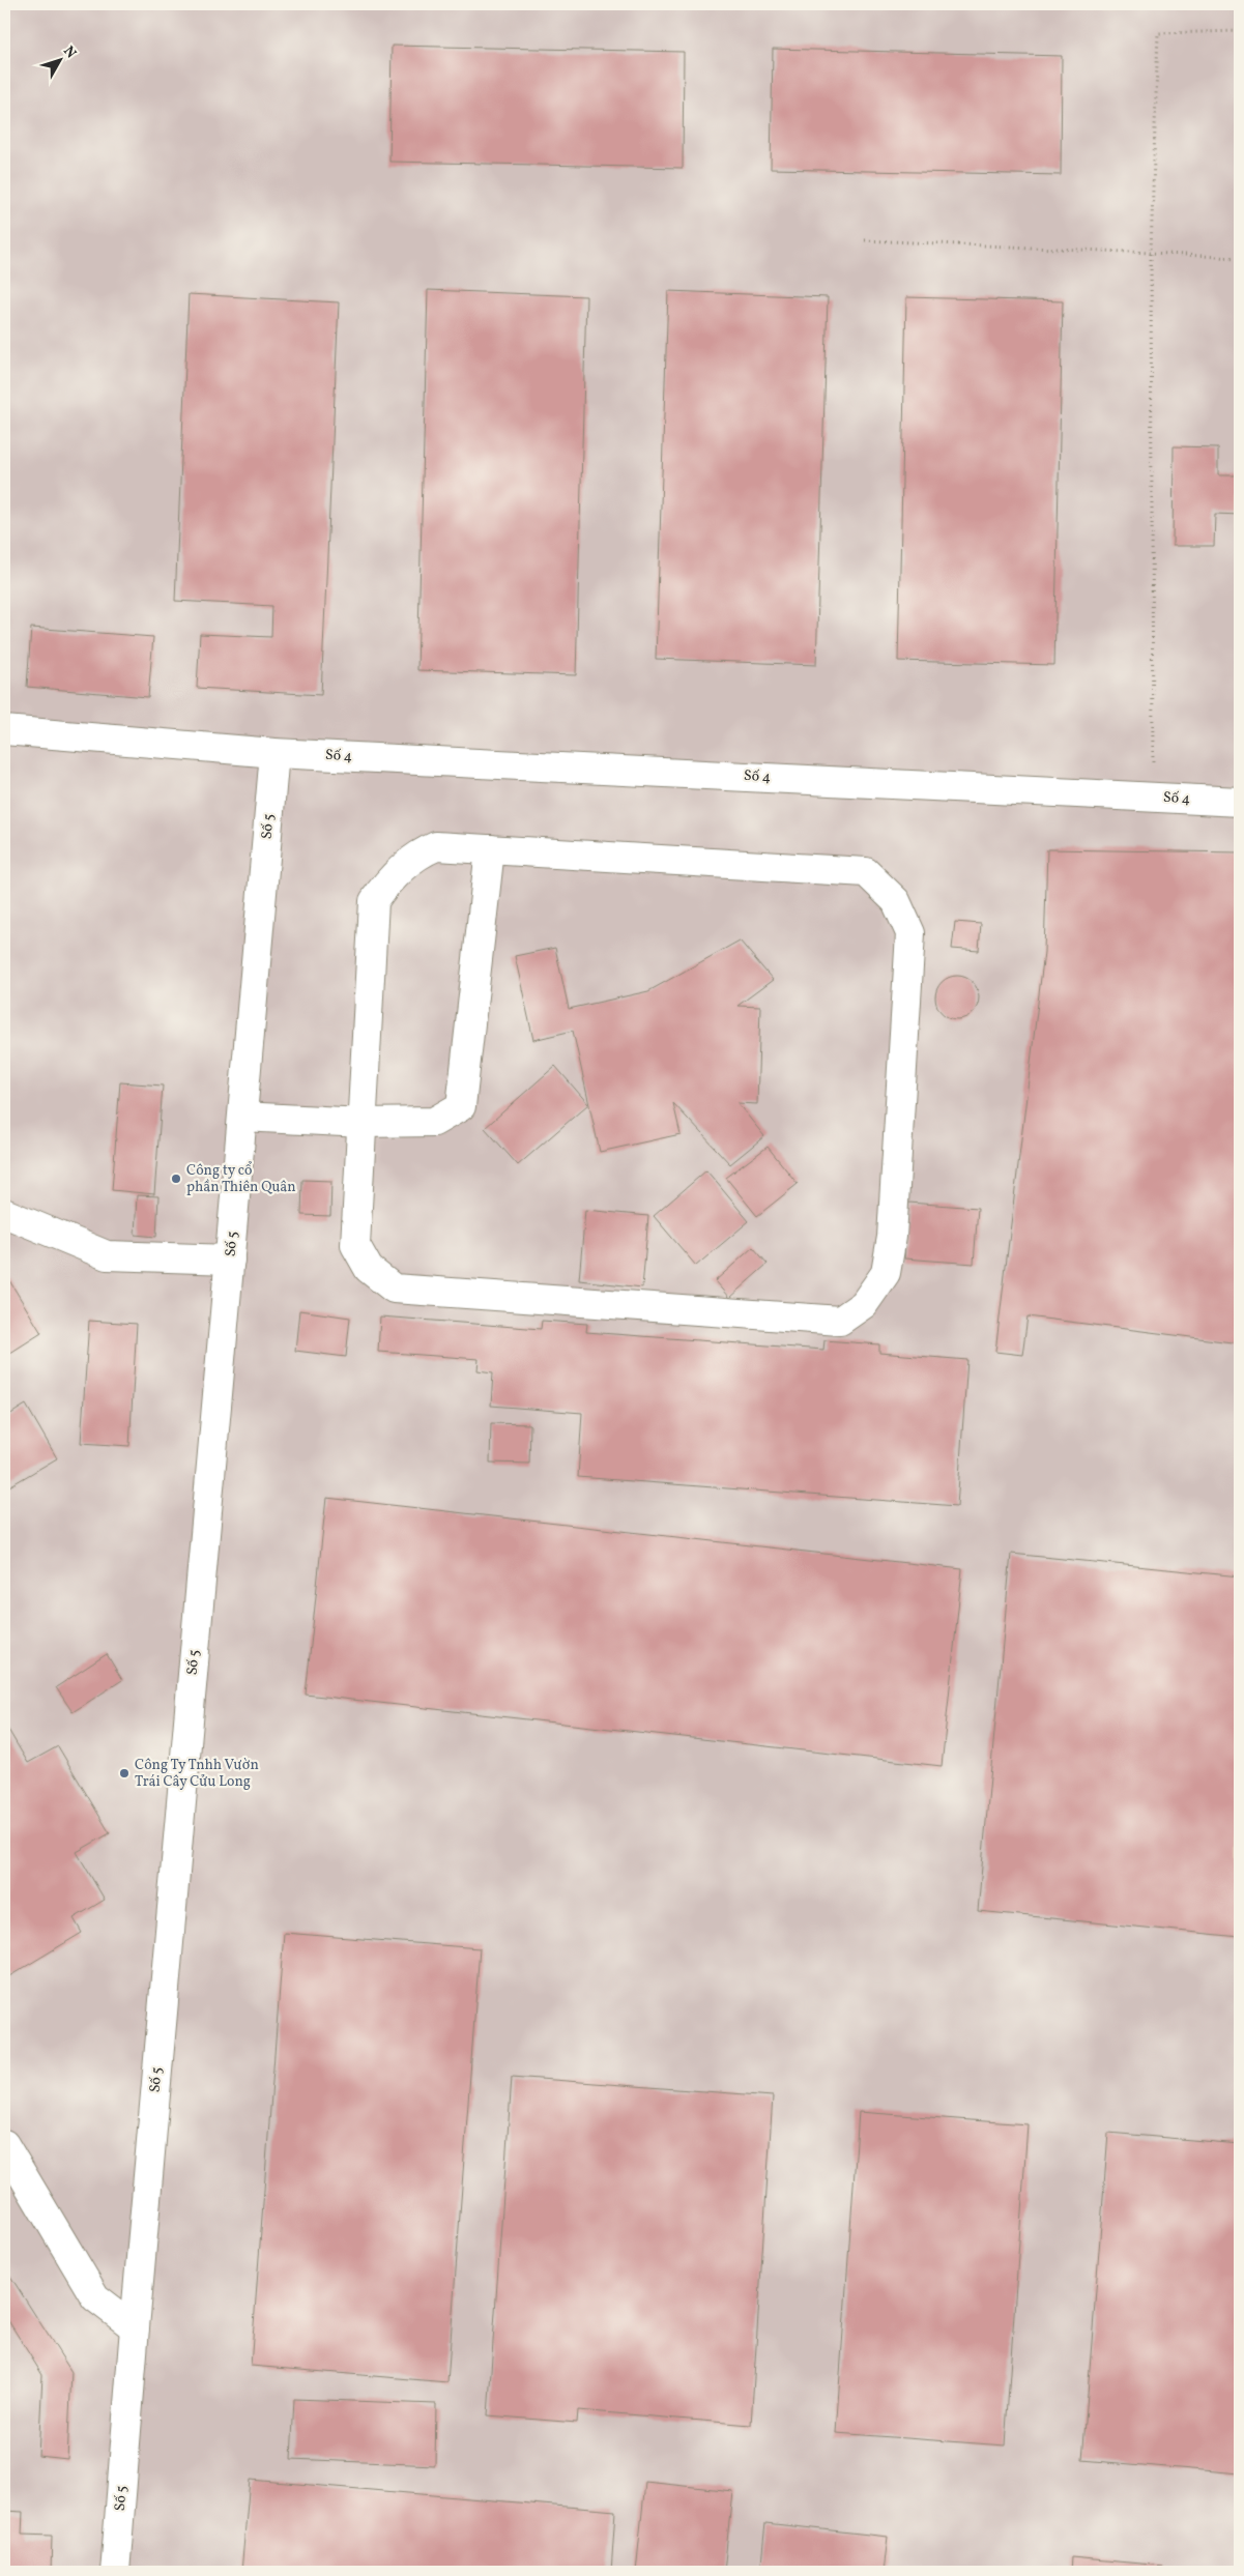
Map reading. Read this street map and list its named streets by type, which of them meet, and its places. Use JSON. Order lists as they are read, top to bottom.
{
  "streets": {
    "street": ["Số 4", "Số 5"]
  },
  "crossings": [
    ["Số 4", "Số 5"]
  ],
  "places": ["Công ty cổ phần Thiên Quân", "Công Ty Tnhh Vườn Trái Cây Cửu Long"],
  "north": "top right"
}
